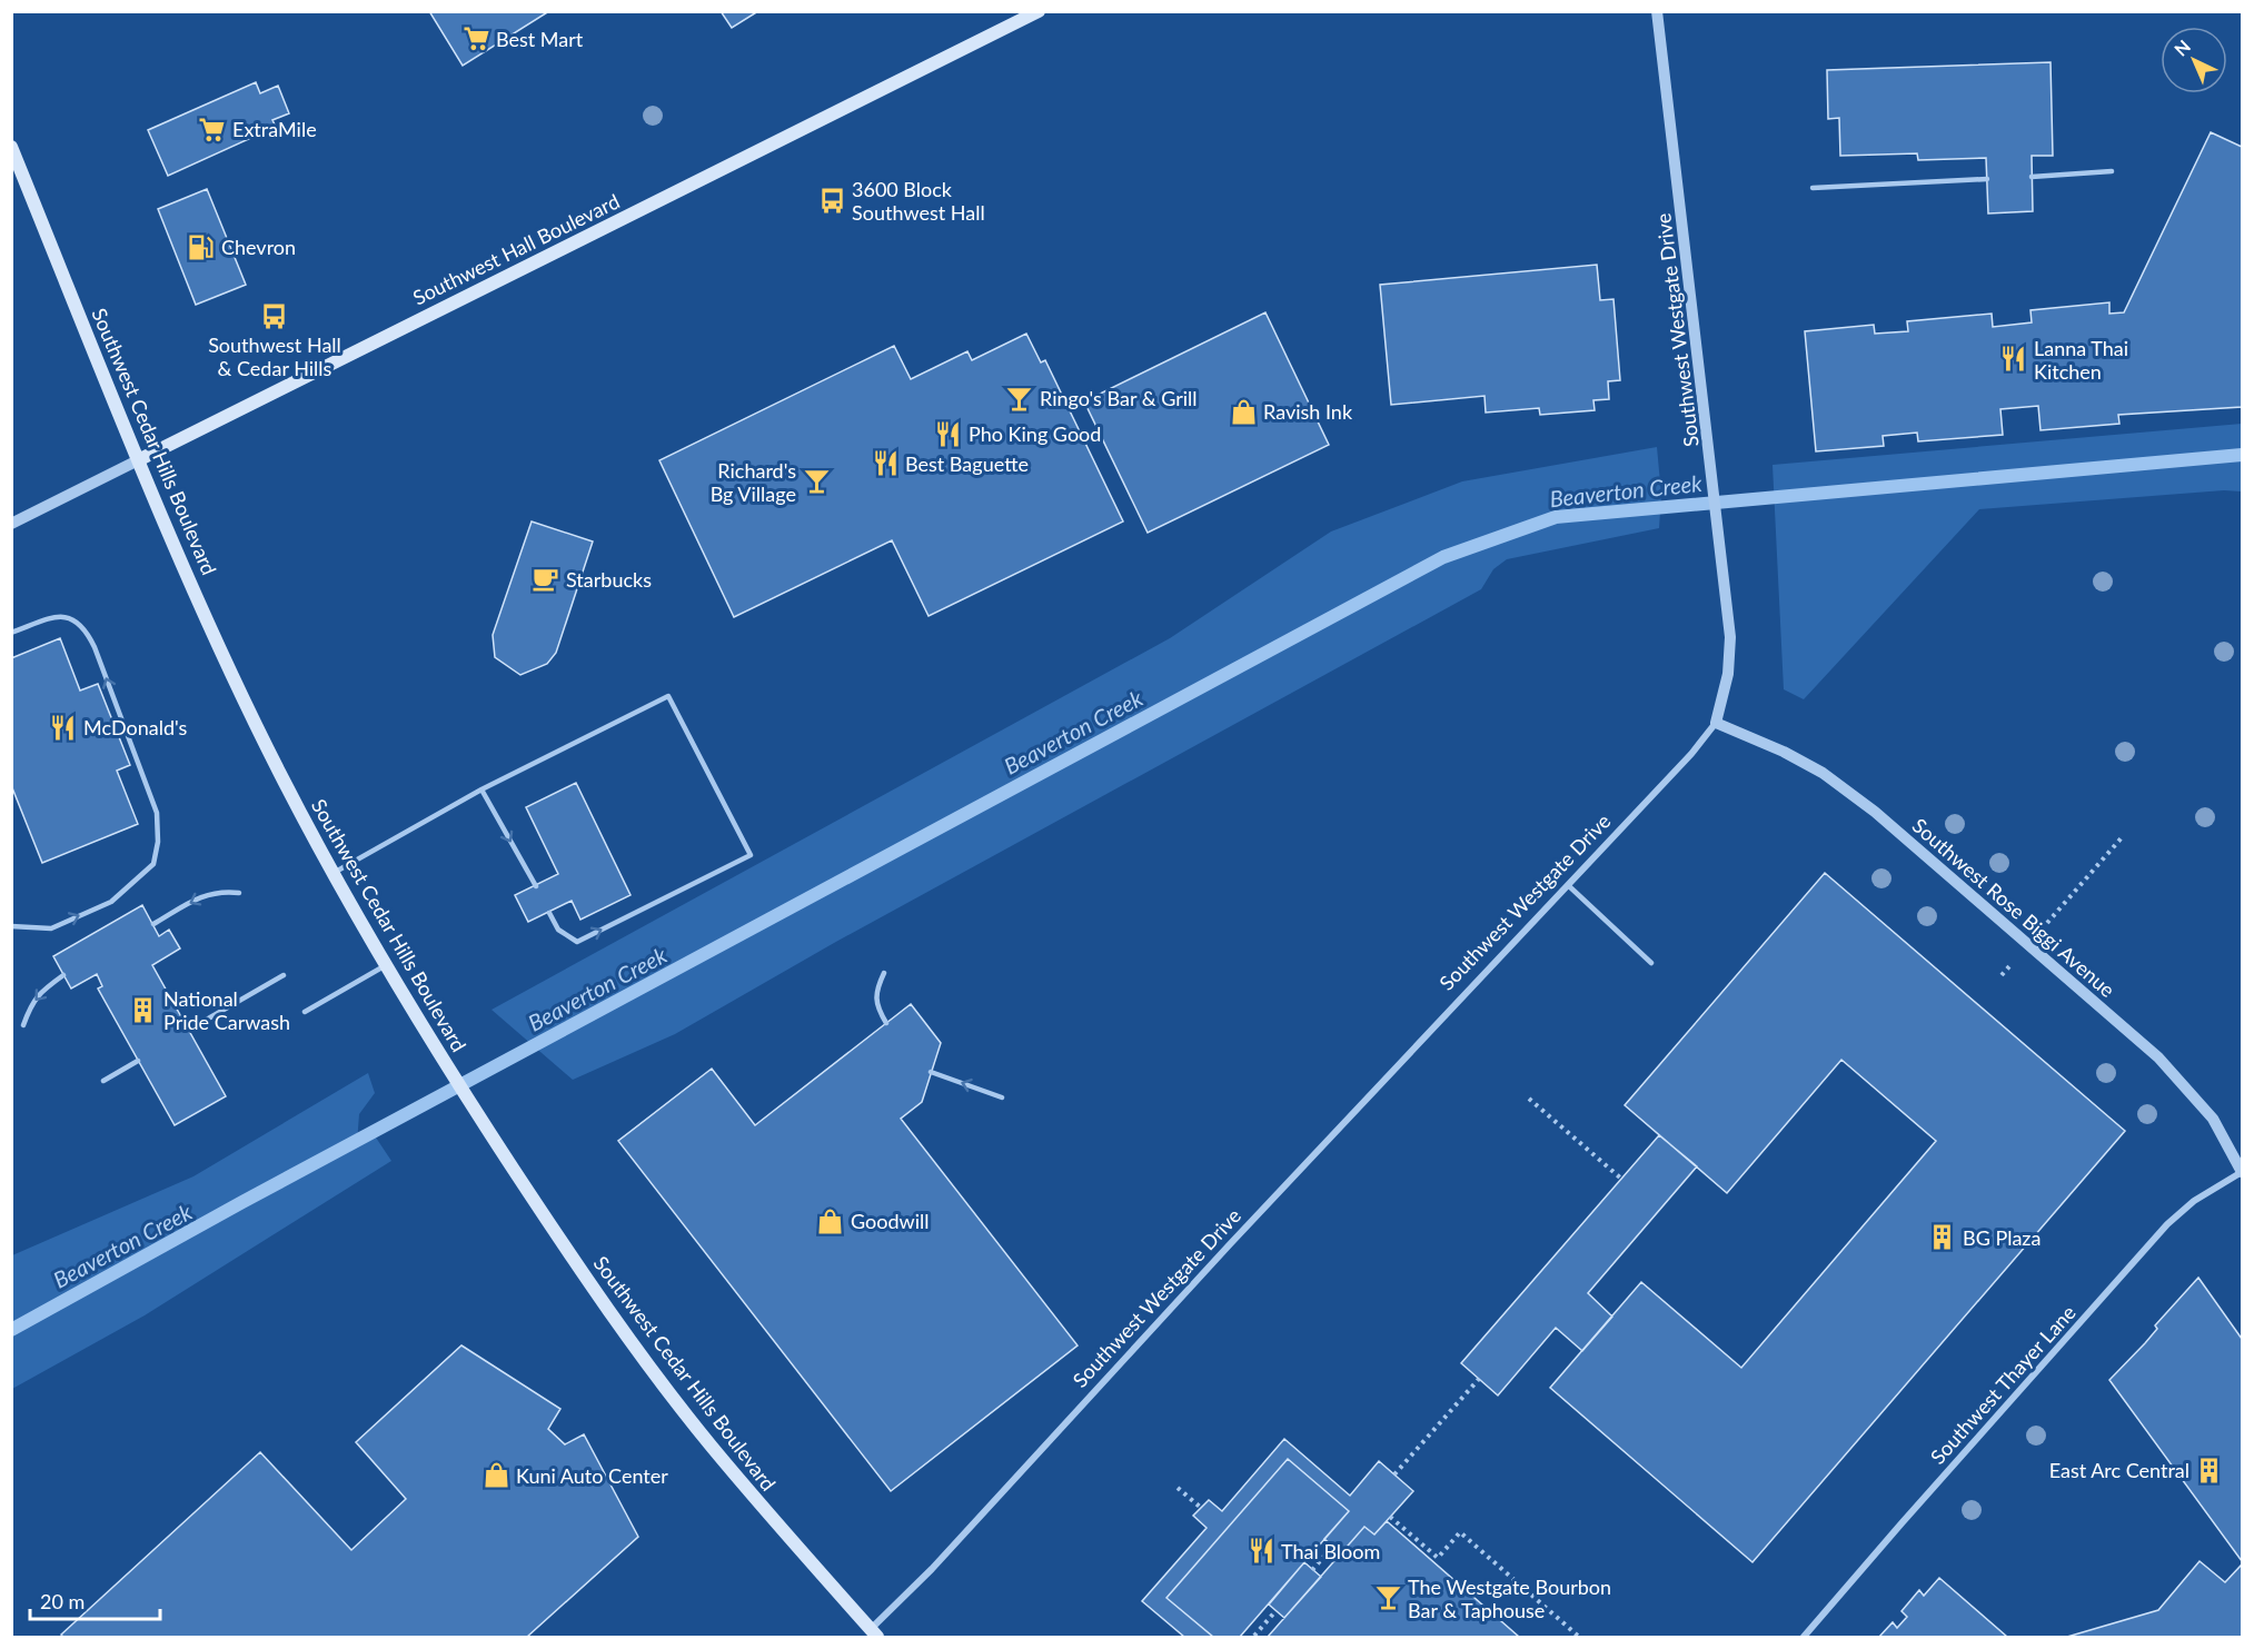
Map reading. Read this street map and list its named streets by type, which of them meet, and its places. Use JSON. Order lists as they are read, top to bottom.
{
  "streets": {
    "main road": ["Southwest Hall Boulevard", "Southwest Cedar Hills Boulevard"],
    "street": ["Southwest Westgate Drive", "Southwest Rose Biggi Avenue", "Southwest Thayer Lane"]
  },
  "crossings": [
    ["Southwest Hall Boulevard", "Southwest Cedar Hills Boulevard"],
    ["Southwest Westgate Drive", "Southwest Cedar Hills Boulevard"],
    ["Southwest Westgate Drive", "Southwest Rose Biggi Avenue"],
    ["Southwest Rose Biggi Avenue", "Southwest Thayer Lane"]
  ],
  "water": ["Beaverton Creek"],
  "places": {
    "supermarket": ["Best Mart", "ExtraMile"],
    "bus stop": ["3600 Block Southwest Hall", "Southwest Hall & Cedar Hills"],
    "fuel station": ["Chevron"],
    "restaurant": [
      "Lanna Thai Kitchen",
      "Pho King Good",
      "Best Baguette",
      "McDonald's",
      "Thai Bloom"
    ],
    "bar": ["Ringo's Bar & Grill", "Richard's Bg Village", "The Westgate Bourbon Bar & Taphouse"],
    "shop": ["Ravish Ink", "Goodwill", "Kuni Auto Center"],
    "cafe": ["Starbucks"],
    "building": ["National Pride Carwash", "BG Plaza", "East Arc Central"]
  },
  "scale_bar": "20 m",
  "north": "top left"
}
